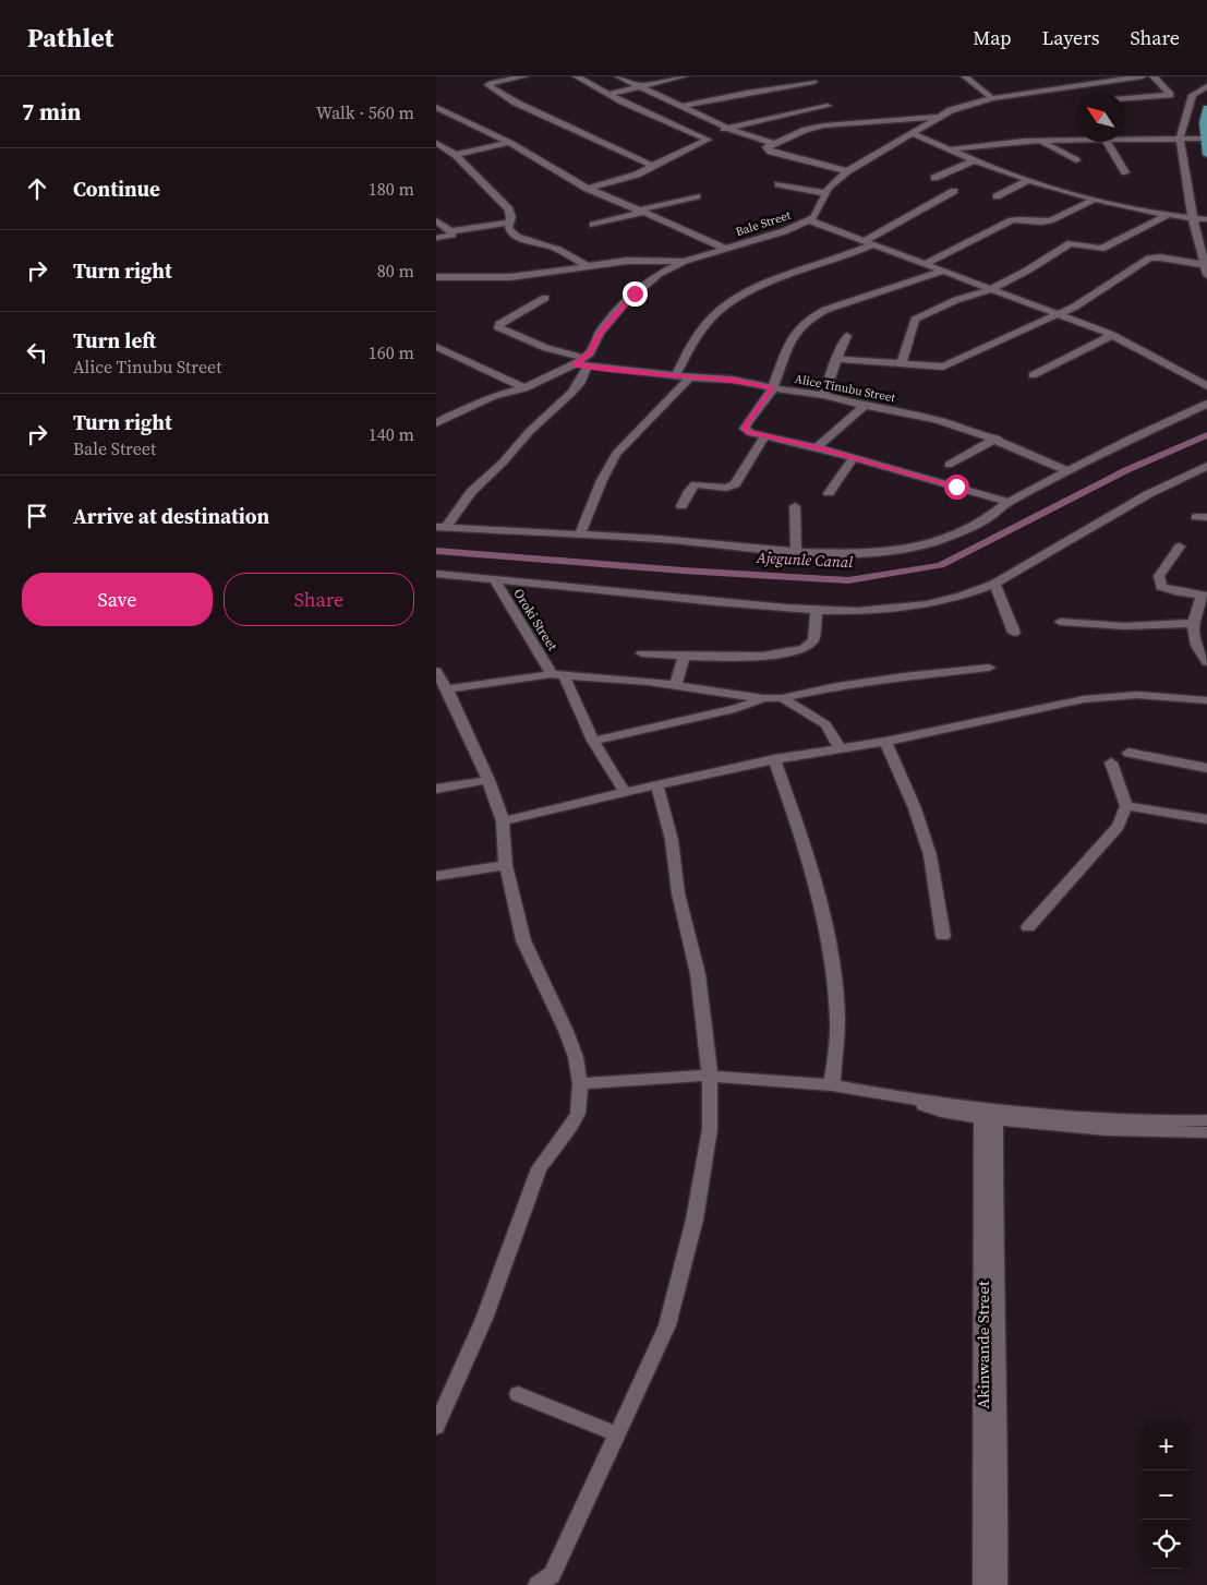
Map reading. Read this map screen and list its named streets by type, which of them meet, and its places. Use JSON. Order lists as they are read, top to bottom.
{
  "streets": {
    "street": [
      "Bale Street",
      "Alice Tinubu Street",
      "Oroki Street",
      "Akinwande Street"
    ]
  },
  "crossings": [
    ["Bale Street", "Alice Tinubu Street"]
  ],
  "water": ["Ajegunle Canal"],
  "north": "top left",
  "page": {
    "header": "Pathlet",
    "nav": ["Map", "Layers", "Share"],
    "heading": ["7 min", "Walk · 560 m"],
    "list": [
      ["Continue", "180 m"],
      ["Turn right", "80 m"],
      ["Turn left", "Alice Tinubu Street", "160 m"],
      ["Turn right", "Bale Street", "140 m"],
      "Arrive at destination"
    ],
    "buttons": ["Save", "Share"],
    "map_buttons": ["+", "−"]
  }
}
